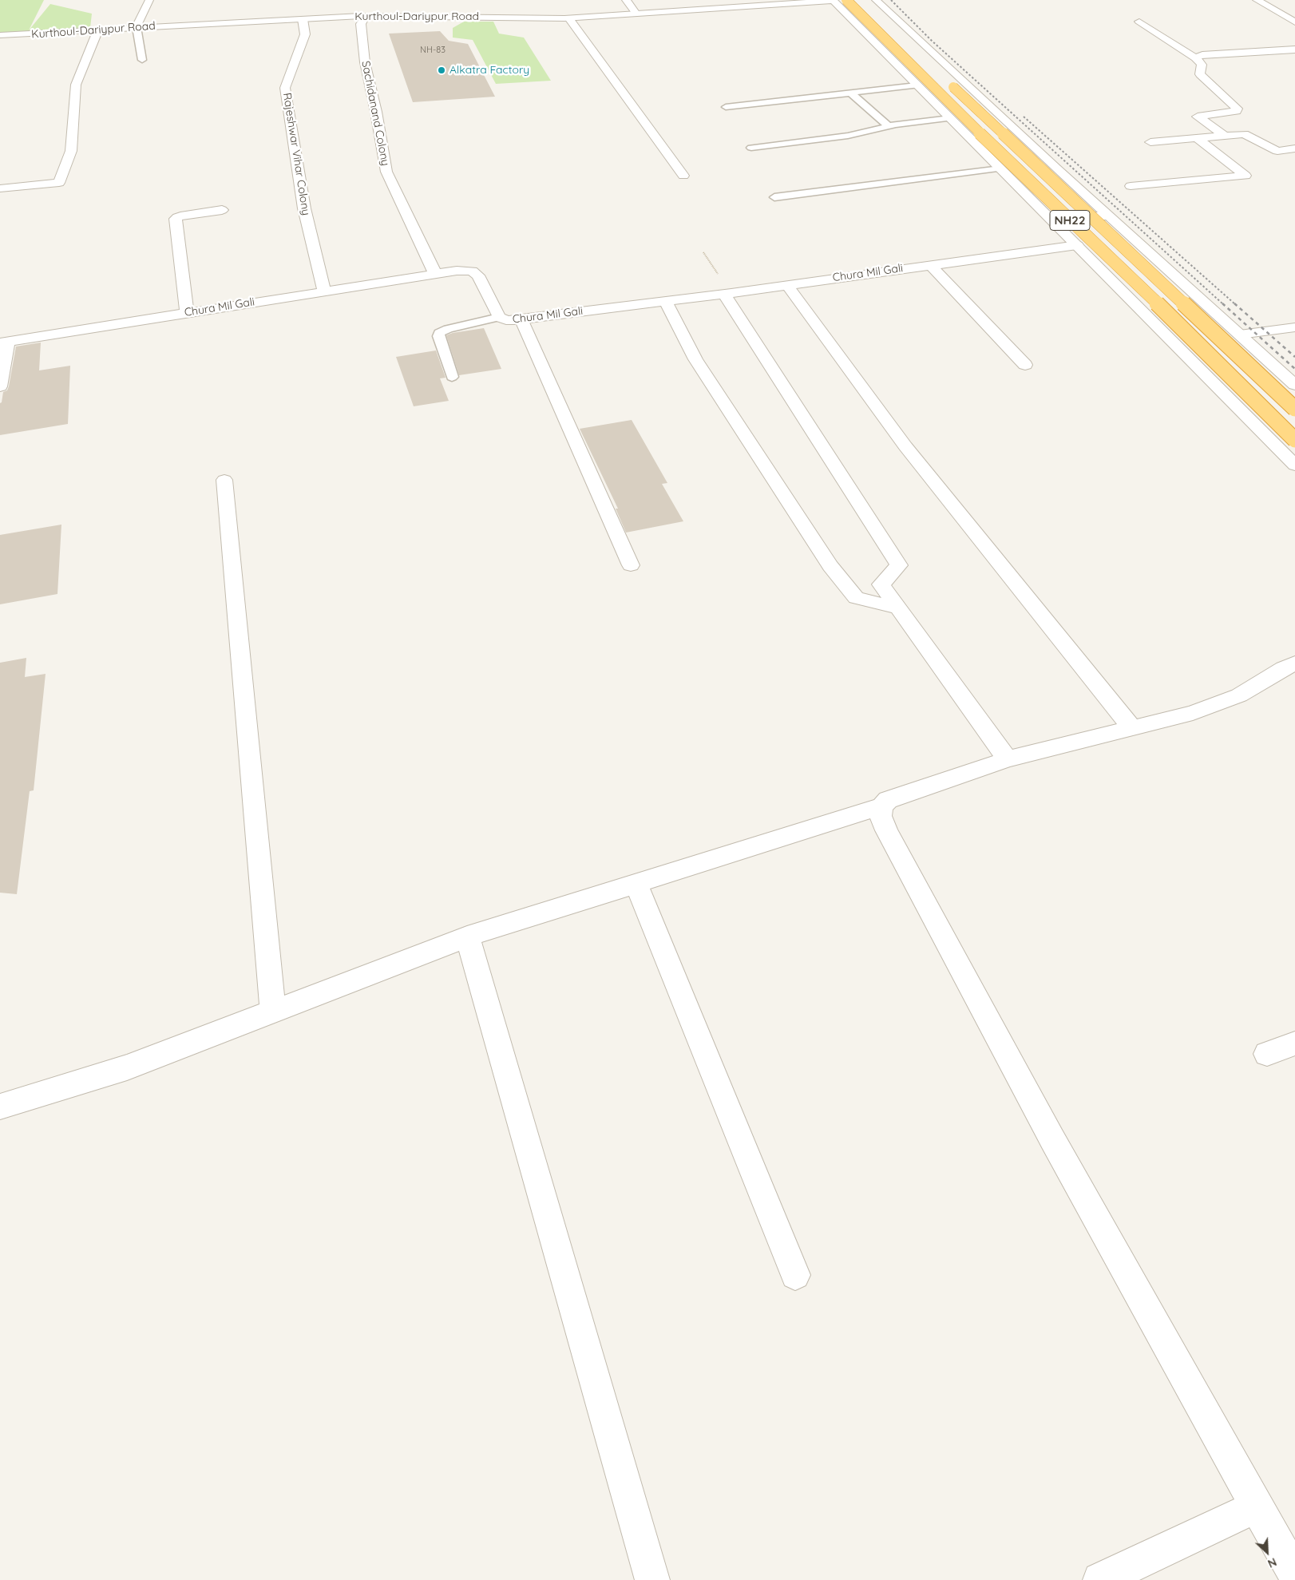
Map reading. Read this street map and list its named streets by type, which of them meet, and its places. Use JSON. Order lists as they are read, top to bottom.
{
  "streets": {
    "highway": ["NH22"],
    "street": [
      "Kurthoul-Dariypur Road",
      "Sachidanand Colony",
      "Rajeshwar Vihar Colony",
      "Chura Mil Gali"
    ]
  },
  "crossings": [
    ["Kurthoul-Dariypur Road", "Sachidanand Colony"],
    ["Kurthoul-Dariypur Road", "Rajeshwar Vihar Colony"],
    ["Sachidanand Colony", "Chura Mil Gali"],
    ["Rajeshwar Vihar Colony", "Chura Mil Gali"]
  ],
  "places": ["Alkatra Factory"],
  "house_numbers": ["NH-83"],
  "north": "bottom right"
}
